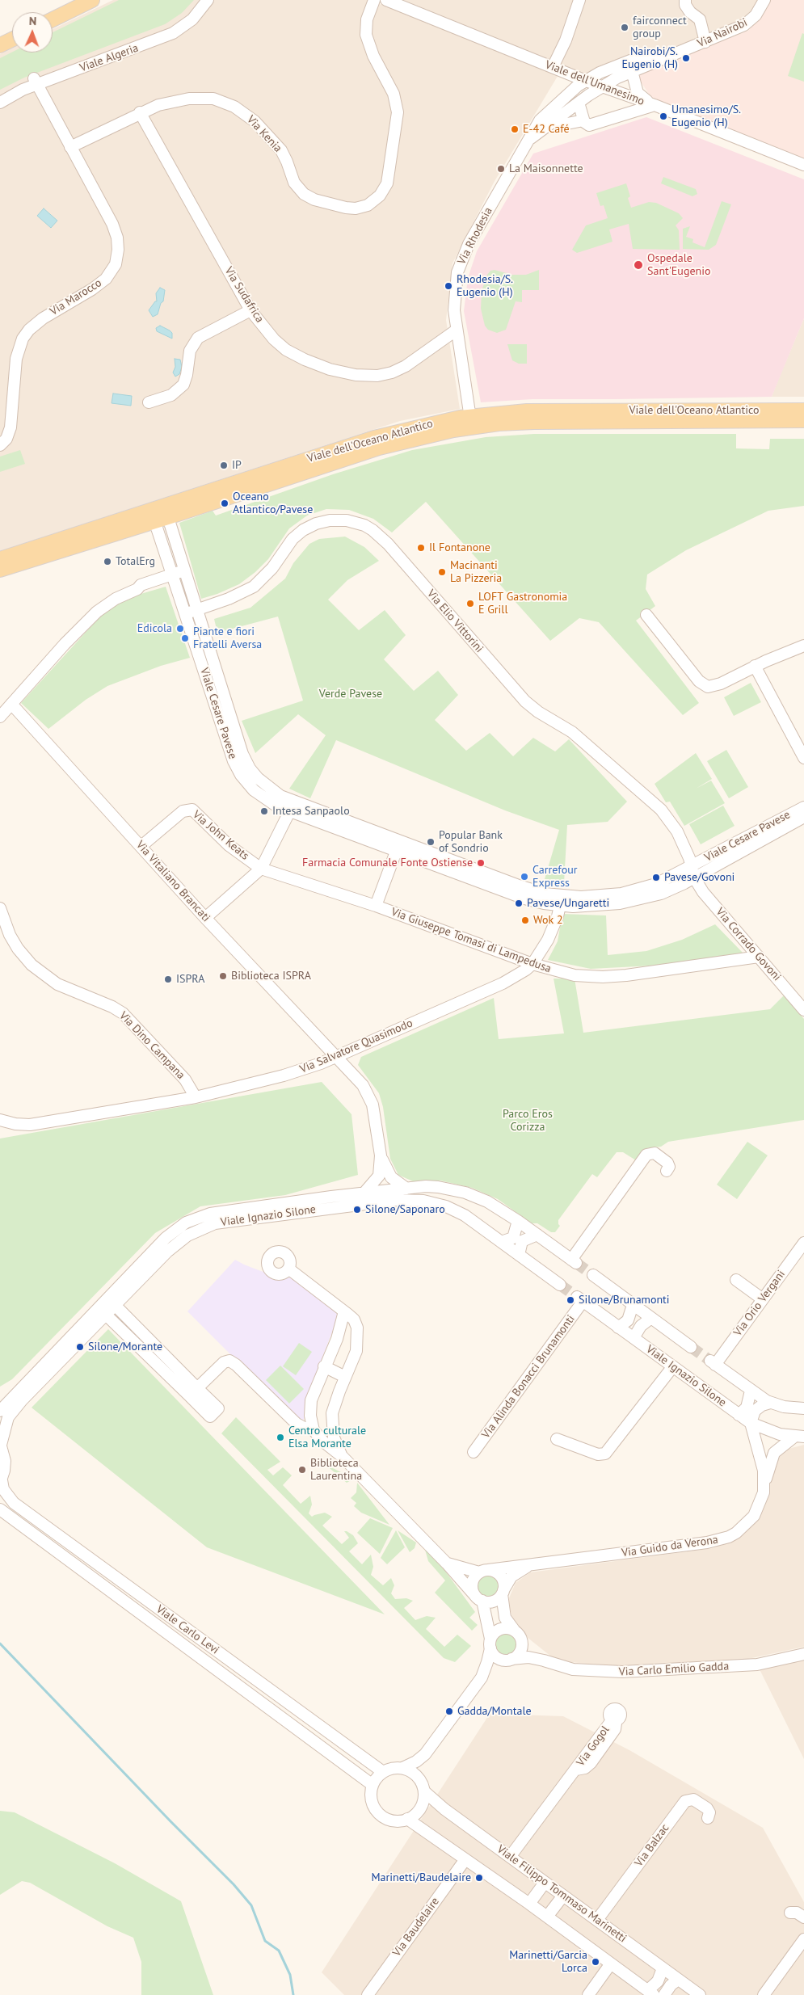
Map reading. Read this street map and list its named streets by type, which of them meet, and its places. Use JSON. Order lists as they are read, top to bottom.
{
  "streets": {
    "main road": ["Viale dell'Oceano Atlantico"],
    "street": [
      "Via Nairobi",
      "Viale Algeria",
      "Viale dell'Umanesimo",
      "Via Kenia",
      "Via Rhodesia",
      "Via Sudafrica",
      "Via Marocco",
      "Via Elio Vittorini",
      "Viale Cesare Pavese",
      "Via John Keats",
      "Via Vitaliano Brancati",
      "Via Giuseppe Tomasi di Lampedusa",
      "Via Corrado Govoni",
      "Via Dino Campana",
      "Via Salvatore Quasimodo",
      "Viale Ignazio Silone",
      "Via Orio Vergani",
      "Via Alinda Bonacci Brunamonti",
      "Via Guido da Verona",
      "Viale Carlo Levi",
      "Via Carlo Emilio Gadda",
      "Via Gogol",
      "Via Balzac",
      "Viale Filippo Tommaso Marinetti",
      "Via Baudelaire"
    ]
  },
  "crossings": [
    ["Via Nairobi", "Via Rhodesia"],
    ["Viale Algeria", "Via Marocco"],
    ["Viale dell'Umanesimo", "Via Rhodesia"],
    ["Via Kenia", "Via Sudafrica"],
    ["Via Kenia", "Via Marocco"],
    ["Via Rhodesia", "Via Sudafrica"],
    ["Via Rhodesia", "Viale dell'Oceano Atlantico"],
    ["Viale dell'Oceano Atlantico", "Viale Cesare Pavese"],
    ["Via Elio Vittorini", "Viale Cesare Pavese"],
    ["Viale Cesare Pavese", "Via Corrado Govoni"],
    ["Viale Cesare Pavese", "Via Salvatore Quasimodo"],
    ["Via John Keats", "Via Vitaliano Brancati"],
    ["Via John Keats", "Via Giuseppe Tomasi di Lampedusa"],
    ["Via Vitaliano Brancati", "Via Salvatore Quasimodo"],
    ["Via Giuseppe Tomasi di Lampedusa", "Via Corrado Govoni"],
    ["Via Giuseppe Tomasi di Lampedusa", "Via Salvatore Quasimodo"],
    ["Via Dino Campana", "Via Salvatore Quasimodo"],
    ["Viale Ignazio Silone", "Via Alinda Bonacci Brunamonti"],
    ["Viale Ignazio Silone", "Via Guido da Verona"],
    ["Viale Carlo Levi", "Viale Filippo Tommaso Marinetti"],
    ["Via Gogol", "Viale Filippo Tommaso Marinetti"],
    ["Via Balzac", "Viale Filippo Tommaso Marinetti"]
  ],
  "parks": ["Verde Pavese", "Parco Eros Corizza"],
  "places": [
    "fairconnect group",
    "Nairobi/S. Eugenio (H)",
    "Umanesimo/S. Eugenio (H)",
    "E-42 Café",
    "La Maisonnette",
    "Ospedale Sant'Eugenio",
    "Rhodesia/S. Eugenio (H)",
    "IP",
    "Oceano Atlantico/Pavese",
    "Il Fontanone",
    "TotalErg",
    "Macinanti La Pizzeria",
    "LOFT Gastronomia E Grill",
    "Edicola",
    "Piante e fiori Fratelli Aversa",
    "Intesa Sanpaolo",
    "Popular Bank of Sondrio",
    "Farmacia Comunale Fonte Ostiense",
    "Carrefour Express",
    "Pavese/Govoni",
    "Pavese/Ungaretti",
    "Wok 2",
    "Biblioteca ISPRA",
    "ISPRA",
    "Silone/Saponaro",
    "Silone/Brunamonti",
    "Silone/Morante",
    "Centro culturale Elsa Morante",
    "Biblioteca Laurentina",
    "Gadda/Montale",
    "Marinetti/Baudelaire",
    "Marinetti/Garcia Lorca"
  ],
  "north": "top"
}
